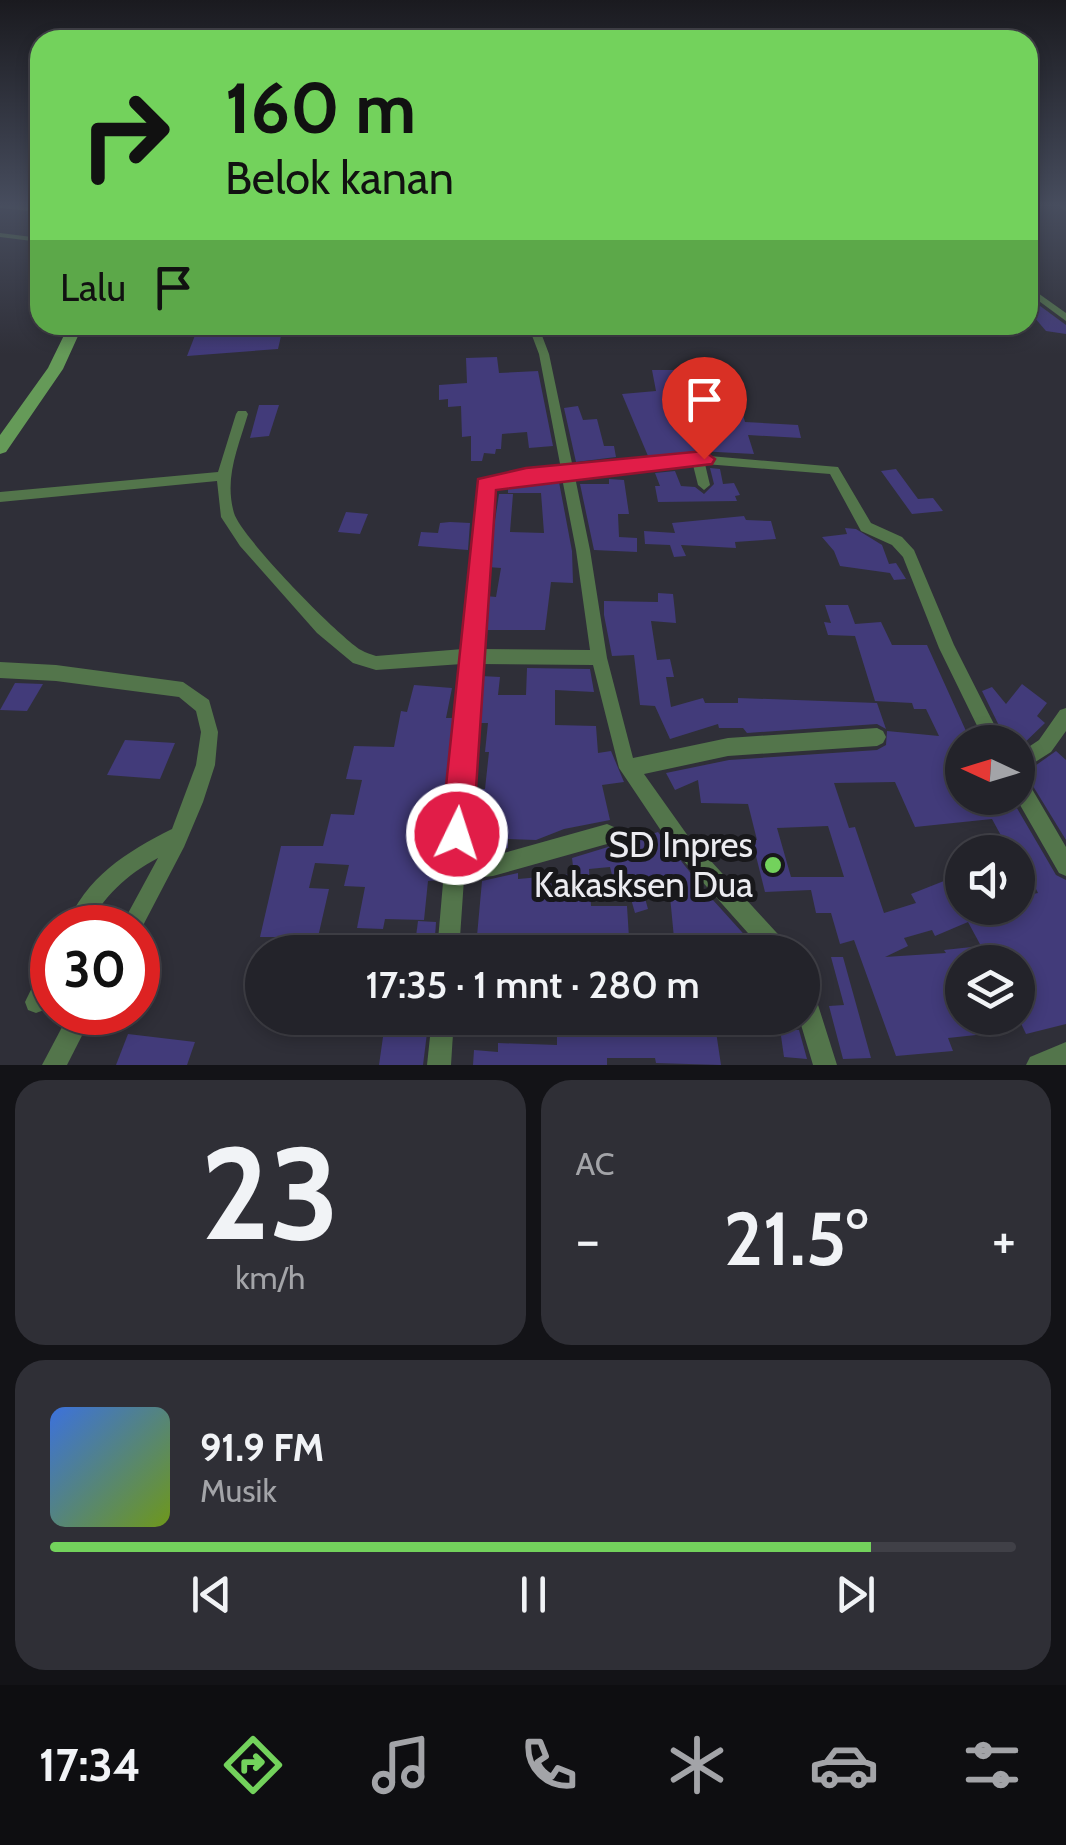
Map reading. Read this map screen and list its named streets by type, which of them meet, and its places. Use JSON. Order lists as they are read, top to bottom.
{
  "places": ["SD Inpres Kakasksen Dua"],
  "north": "left",
  "page": {
    "turn": ["160 m", "Belok kanan"],
    "then": "Lalu",
    "limit": "30",
    "trip": "17:35 · 1 mnt · 280 m",
    "tile": [
      ["23", "km/h"],
      "AC"
    ],
    "heat": ["−", "21.5°", "+"],
    "song": ["91.9 FM", "Musik"],
    "tabs": "17:34"
  }
}
